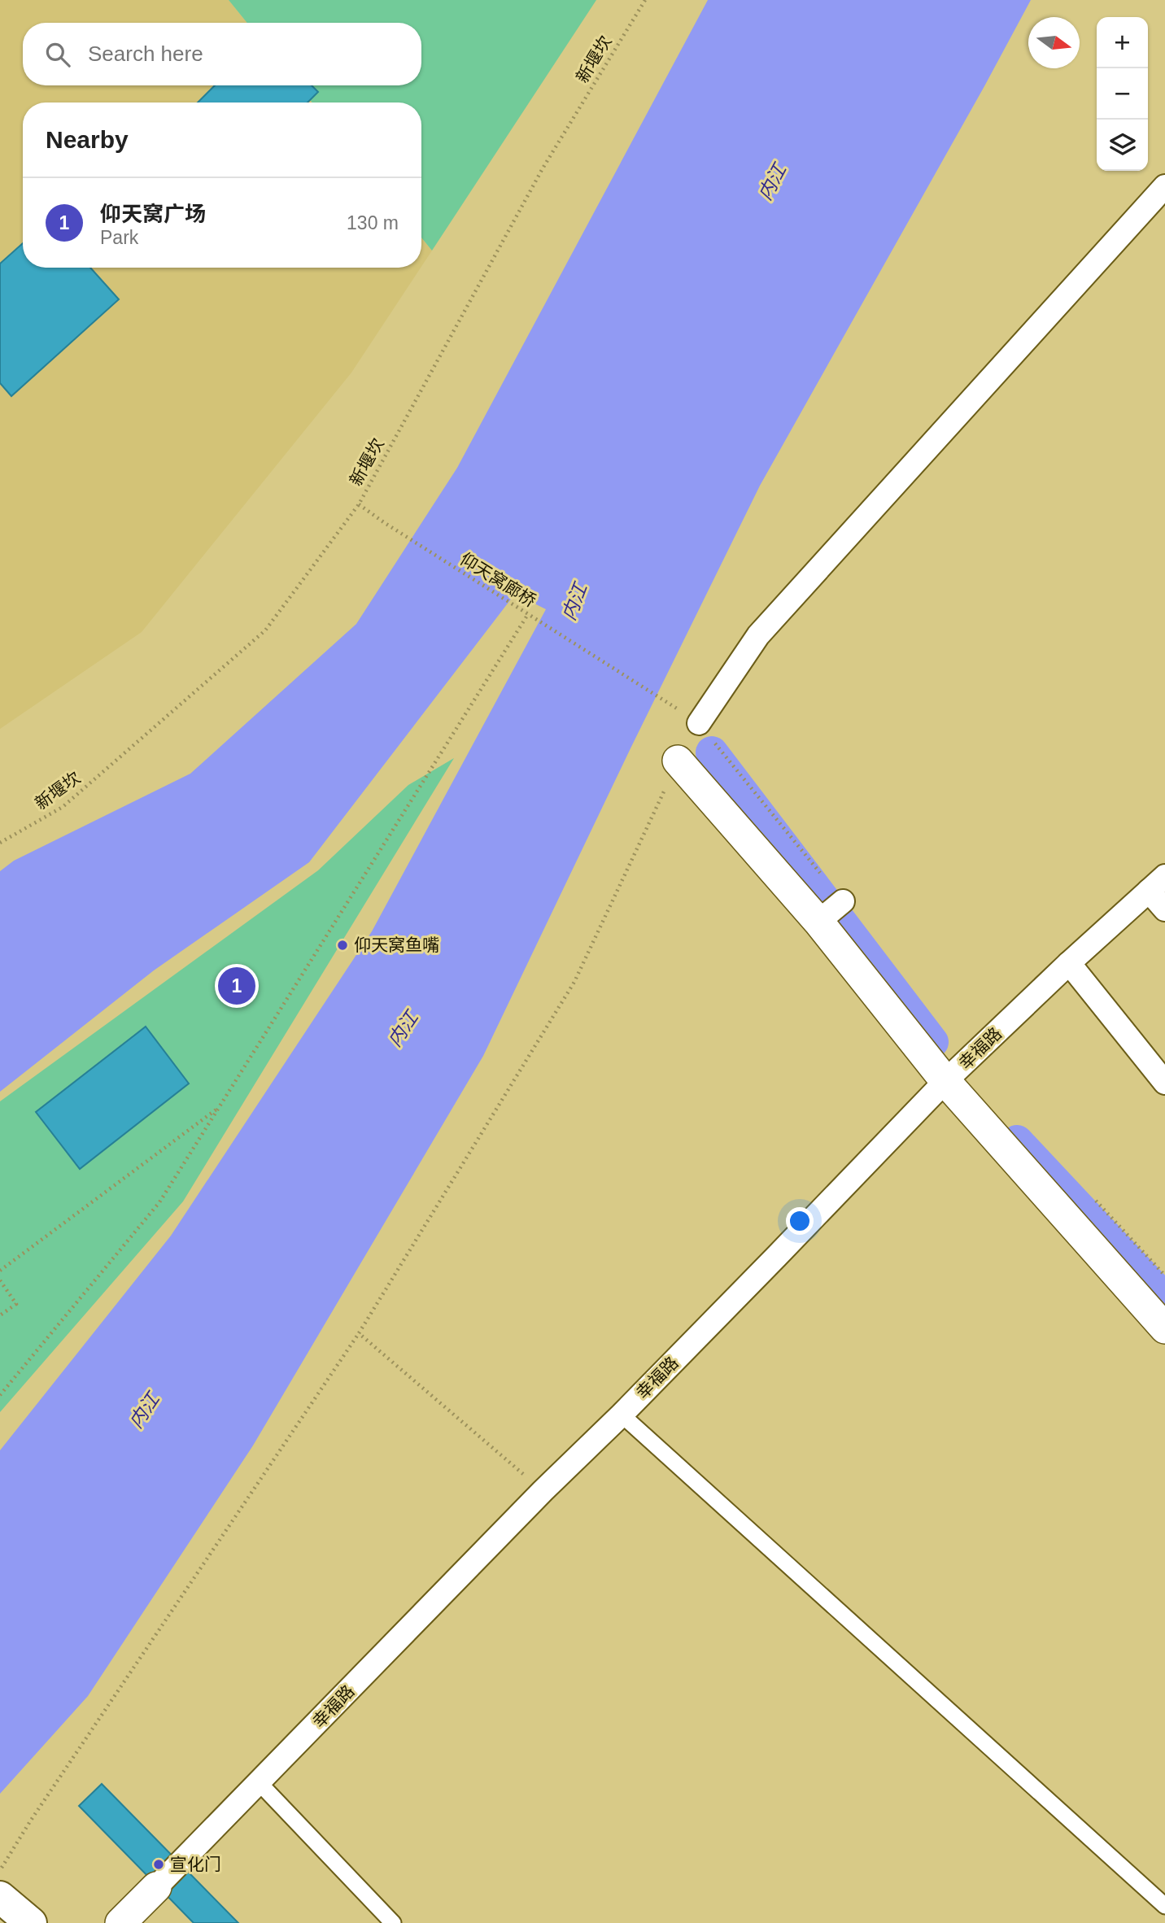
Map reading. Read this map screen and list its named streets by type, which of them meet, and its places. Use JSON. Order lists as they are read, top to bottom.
{
  "streets": {
    "street": ["幸福路"],
    "path": ["新堰坎", "仰天窝廊桥"]
  },
  "crossings": [
    ["新堰坎", "仰天窝廊桥"]
  ],
  "water": ["内江"],
  "places": ["仰天窝鱼嘴", "宣化门"],
  "north": "right",
  "page": {
    "map_buttons": ["+", "−"],
    "search": "Search here",
    "heading": "Nearby",
    "list": [
      {
        "mark": "1",
        "name": "仰天窝广场",
        "note": "Park",
        "value": "130 m"
      }
    ],
    "pins": "1"
  }
}
